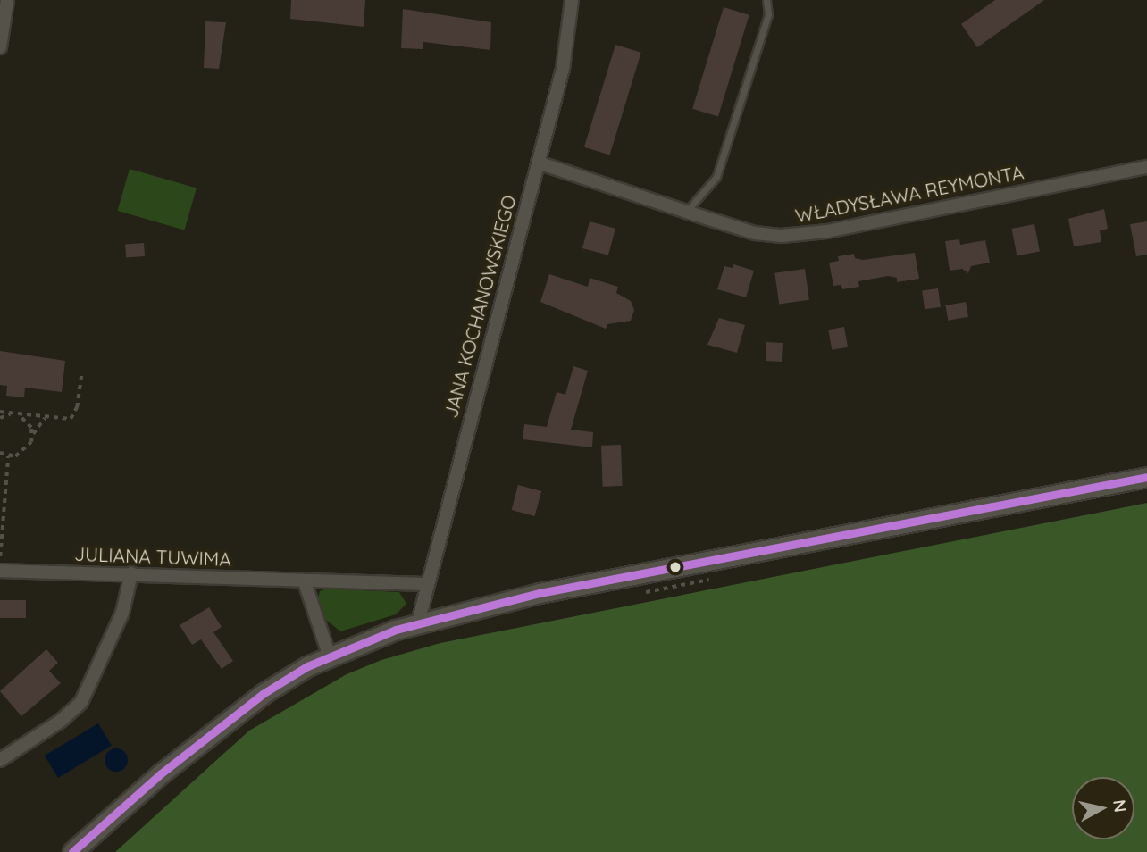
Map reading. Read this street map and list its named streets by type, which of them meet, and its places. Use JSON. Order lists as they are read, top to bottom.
{
  "streets": {
    "street": ["WŁADYSŁAWA REYMONTA", "JANA KOCHANOWSKIEGO", "JULIANA TUWIMA"]
  },
  "crossings": [
    ["WŁADYSŁAWA REYMONTA", "JANA KOCHANOWSKIEGO"],
    ["JANA KOCHANOWSKIEGO", "JULIANA TUWIMA"]
  ],
  "north": "right"
}
